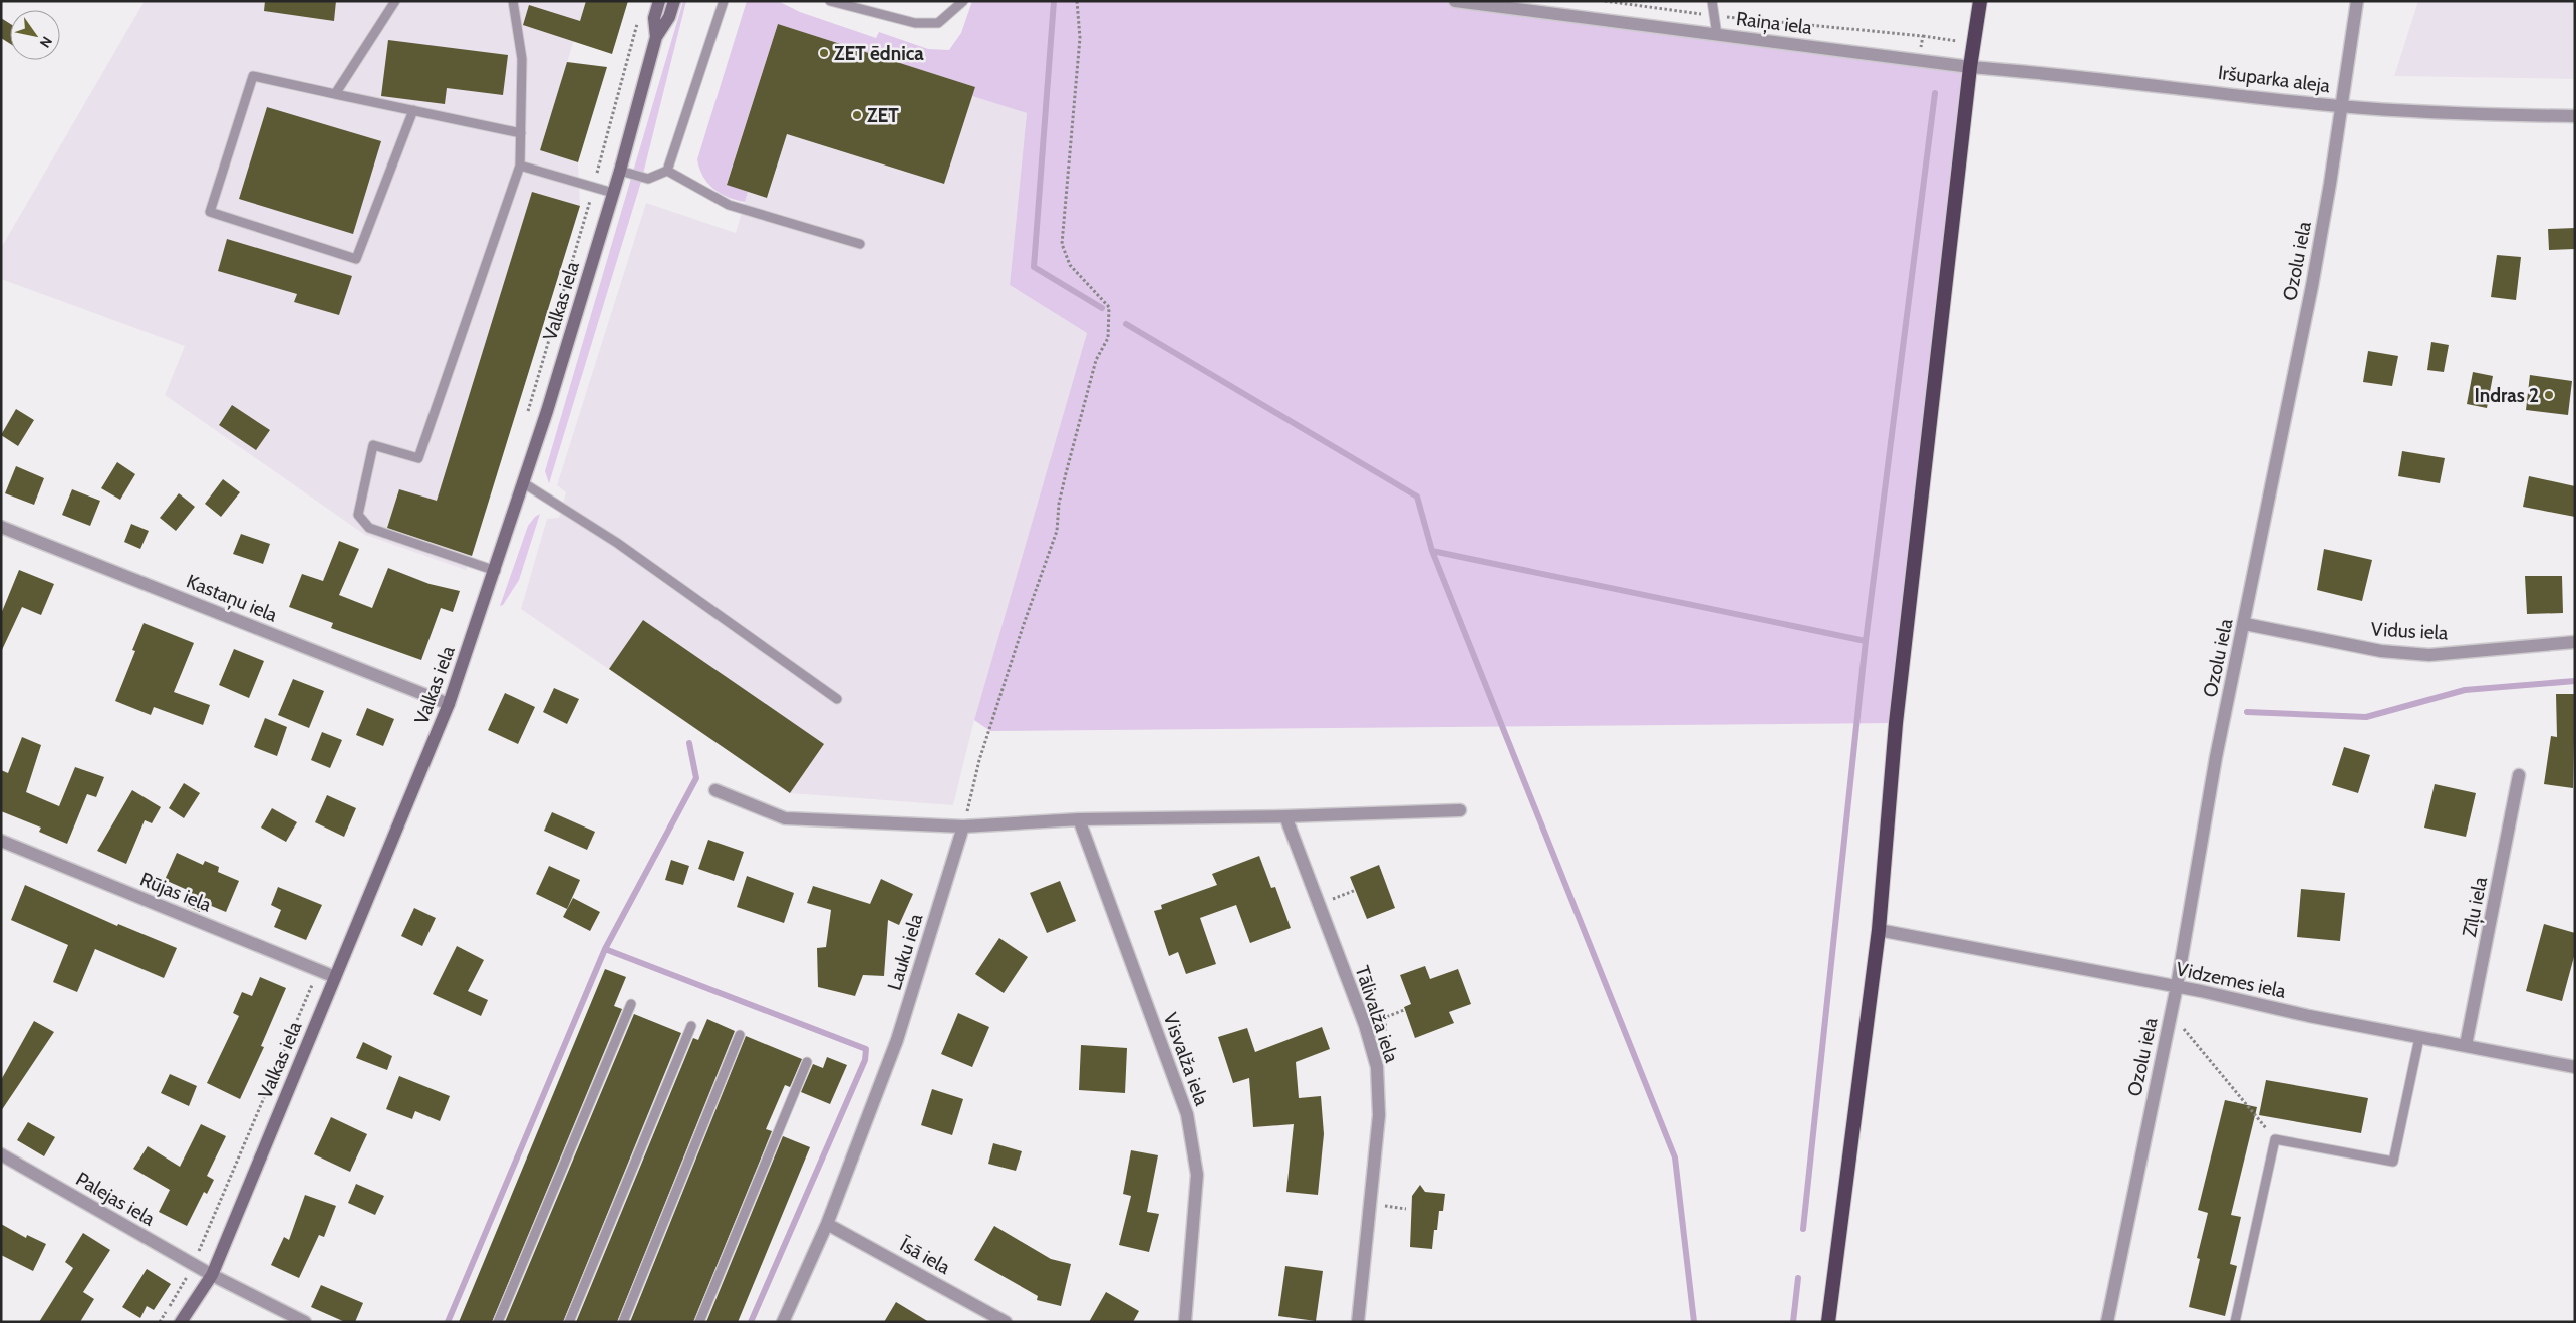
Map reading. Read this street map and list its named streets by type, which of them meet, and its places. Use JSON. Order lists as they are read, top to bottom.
{
  "streets": {
    "main road": ["Valkas iela"],
    "street": [
      "Raiņa iela",
      "Iršuparka aleja",
      "Ozolu iela",
      "Kastaņu iela",
      "Vidus iela",
      "Rūjas iela",
      "Zīļu iela",
      "Lauku iela",
      "Vidzemes iela",
      "Tālivalža iela",
      "Visvalža iela",
      "Palejas iela",
      "Īsā iela"
    ]
  },
  "crossings": [
    ["Raiņa iela", "Iršuparka aleja"],
    ["Iršuparka aleja", "Ozolu iela"],
    ["Ozolu iela", "Vidus iela"],
    ["Ozolu iela", "Vidzemes iela"],
    ["Valkas iela", "Kastaņu iela"],
    ["Valkas iela", "Rūjas iela"],
    ["Valkas iela", "Palejas iela"],
    ["Zīļu iela", "Vidzemes iela"],
    ["Lauku iela", "Īsā iela"]
  ],
  "places": ["ZET ēdnica", "ZET", "Indras 2"],
  "north": "bottom right"
}
